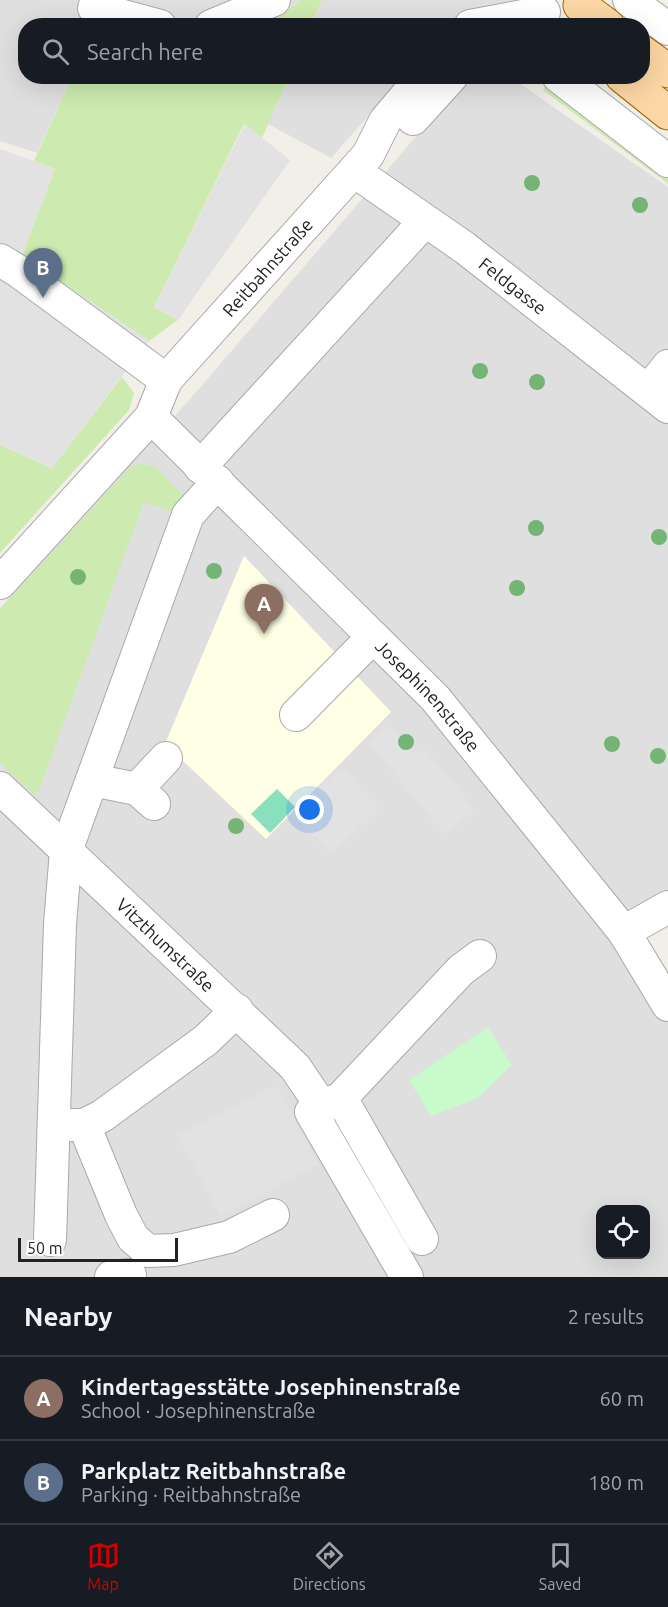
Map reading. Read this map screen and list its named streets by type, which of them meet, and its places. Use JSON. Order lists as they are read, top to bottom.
{
  "streets": {
    "street": [
      "Reitbahnstraße",
      "Feldgasse",
      "Josephinenstraße",
      "Vitzthumstraße"
    ]
  },
  "crossings": [
    ["Reitbahnstraße", "Feldgasse"],
    ["Reitbahnstraße", "Josephinenstraße"]
  ],
  "scale_bar": "50 m",
  "page": {
    "search": "Search here",
    "pins": ["B", "A"],
    "scale": "50 m",
    "heading": ["Nearby", "2 results"],
    "list": [
      {
        "mark": "A",
        "name": "Kindertagesstätte Josephinenstraße",
        "note": "School · Josephinenstraße",
        "value": "60 m"
      },
      {
        "mark": "B",
        "name": "Parkplatz Reitbahnstraße",
        "note": "Parking · Reitbahnstraße",
        "value": "180 m"
      }
    ],
    "nav": ["Map", "Directions", "Saved"]
  }
}
